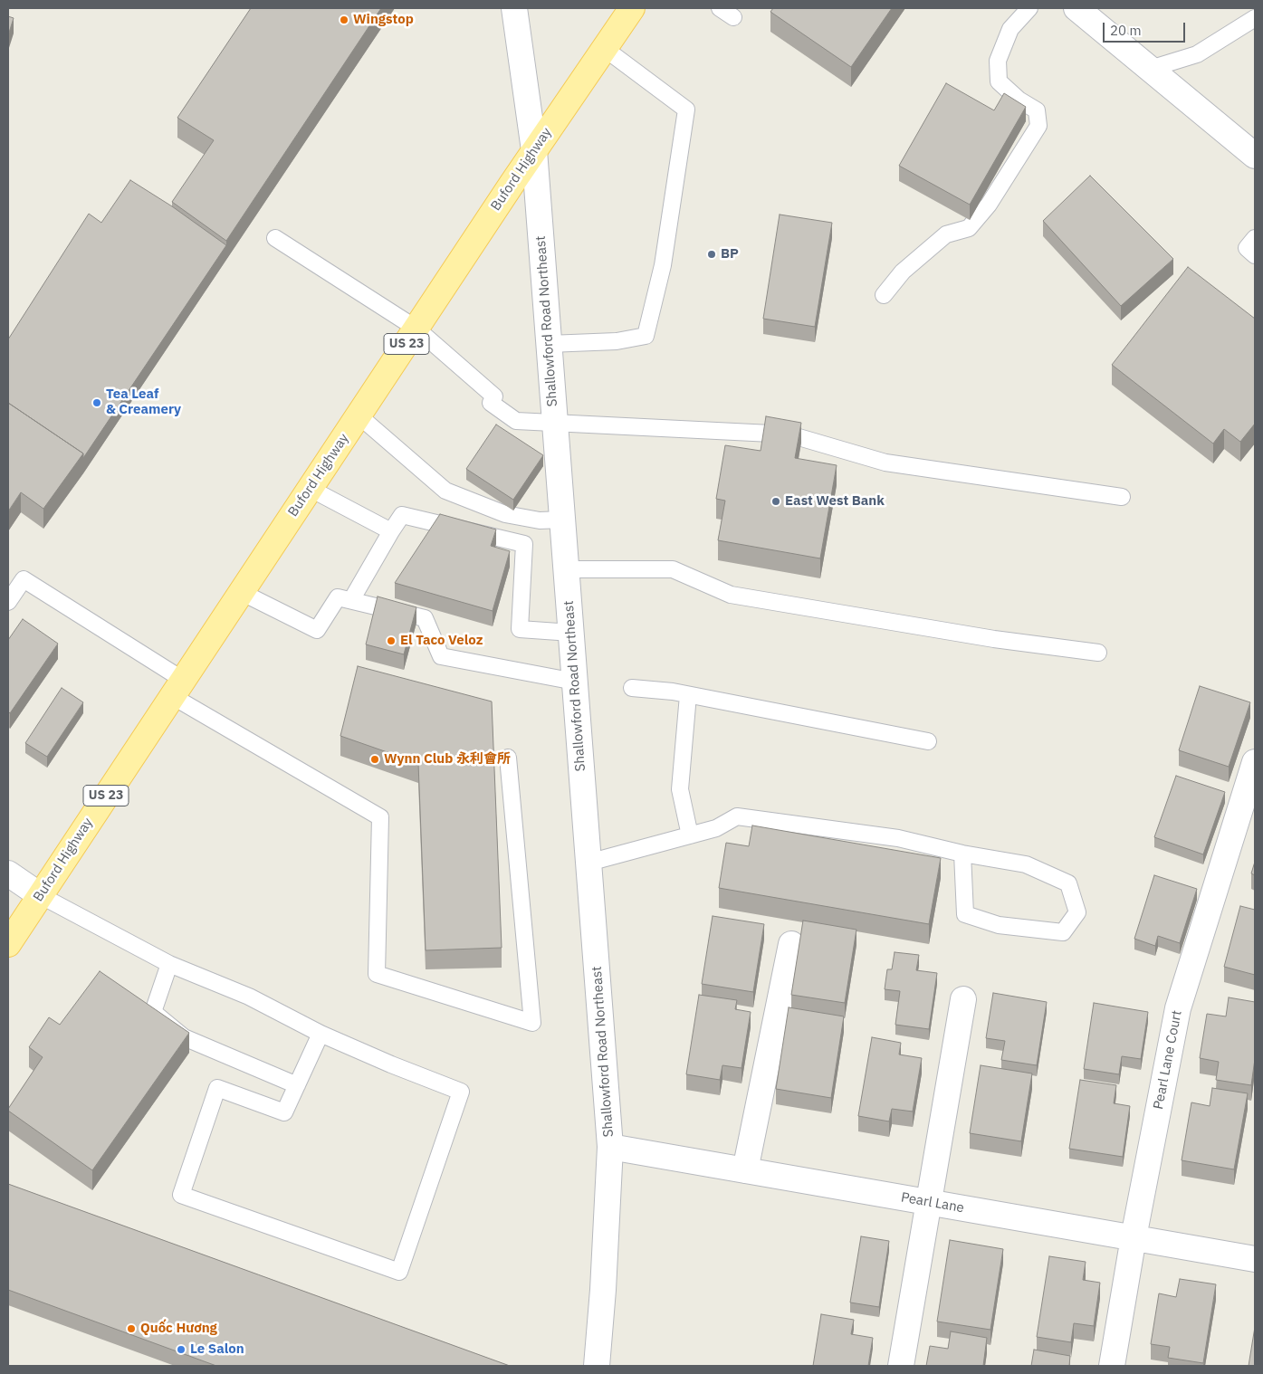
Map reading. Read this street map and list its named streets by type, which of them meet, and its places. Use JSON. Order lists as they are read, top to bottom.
{
  "streets": {
    "main road": ["Buford Highway", "US 23"],
    "street": ["Shallowford Road Northeast", "Pearl Lane Court", "Pearl Lane"]
  },
  "crossings": [
    ["Buford Highway", "Shallowford Road Northeast"],
    ["Shallowford Road Northeast", "Pearl Lane"],
    ["Pearl Lane Court", "Pearl Lane"]
  ],
  "places": [
    "Wingstop",
    "BP",
    "Tea Leaf & Creamery",
    "East West Bank",
    "El Taco Veloz",
    "Wynn Club 永利會所",
    "Quốc Hương",
    "Le Salon"
  ],
  "scale_bar": "20 m"
}
